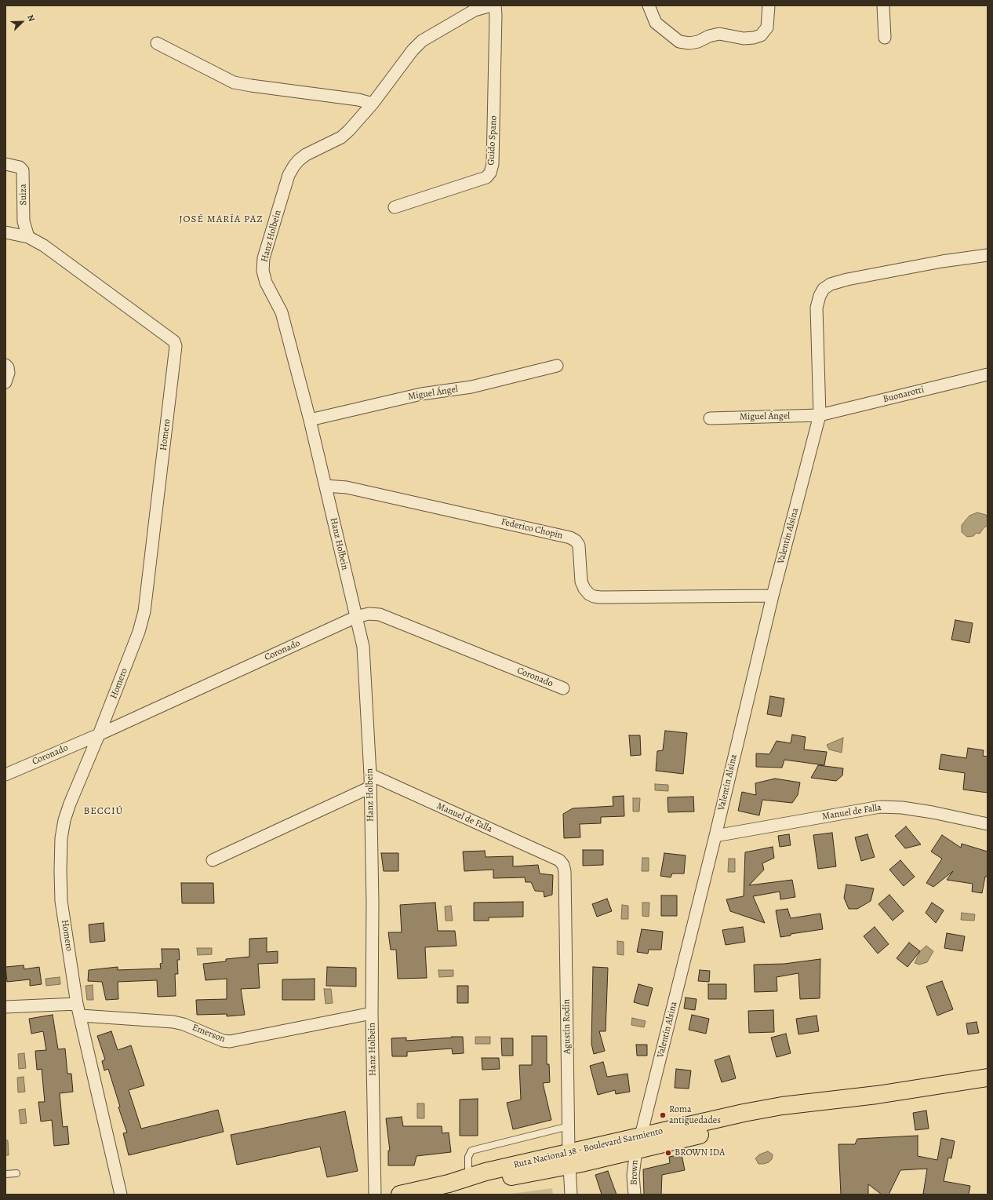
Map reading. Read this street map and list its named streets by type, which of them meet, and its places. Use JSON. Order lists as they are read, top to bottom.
{
  "streets": {
    "main road": ["Ruta Nacional 38 - Boulevard Sarmiento"],
    "street": [
      "Guido Spano",
      "Suiza",
      "Hanz Holbein",
      "Miguel Ángel",
      "Buonarotti",
      "Homero",
      "Federico Chopin",
      "Valentín Alsina",
      "Coronado",
      "Manuel de Falla",
      "Agustín Rodín",
      "Emerson",
      "Brown"
    ]
  },
  "crossings": [
    ["Suiza", "Homero"],
    ["Hanz Holbein", "Miguel Ángel"],
    ["Hanz Holbein", "Federico Chopin"],
    ["Hanz Holbein", "Coronado"],
    ["Hanz Holbein", "Manuel de Falla"],
    ["Hanz Holbein", "Emerson"],
    ["Miguel Ángel", "Buonarotti"],
    ["Miguel Ángel", "Valentín Alsina"],
    ["Buonarotti", "Valentín Alsina"],
    ["Homero", "Coronado"],
    ["Homero", "Emerson"],
    ["Federico Chopin", "Valentín Alsina"],
    ["Valentín Alsina", "Manuel de Falla"],
    ["Valentín Alsina", "Ruta Nacional 38 - Boulevard Sarmiento"],
    ["Valentín Alsina", "Brown"],
    ["Manuel de Falla", "Agustín Rodín"],
    ["Agustín Rodín", "Ruta Nacional 38 - Boulevard Sarmiento"],
    ["Ruta Nacional 38 - Boulevard Sarmiento", "Brown"]
  ],
  "districts": ["JOSÉ MARÍA PAZ", "BECCIÚ"],
  "places": ["Roma antiguedades", "BROWN IDA"],
  "north": "top right"
}
